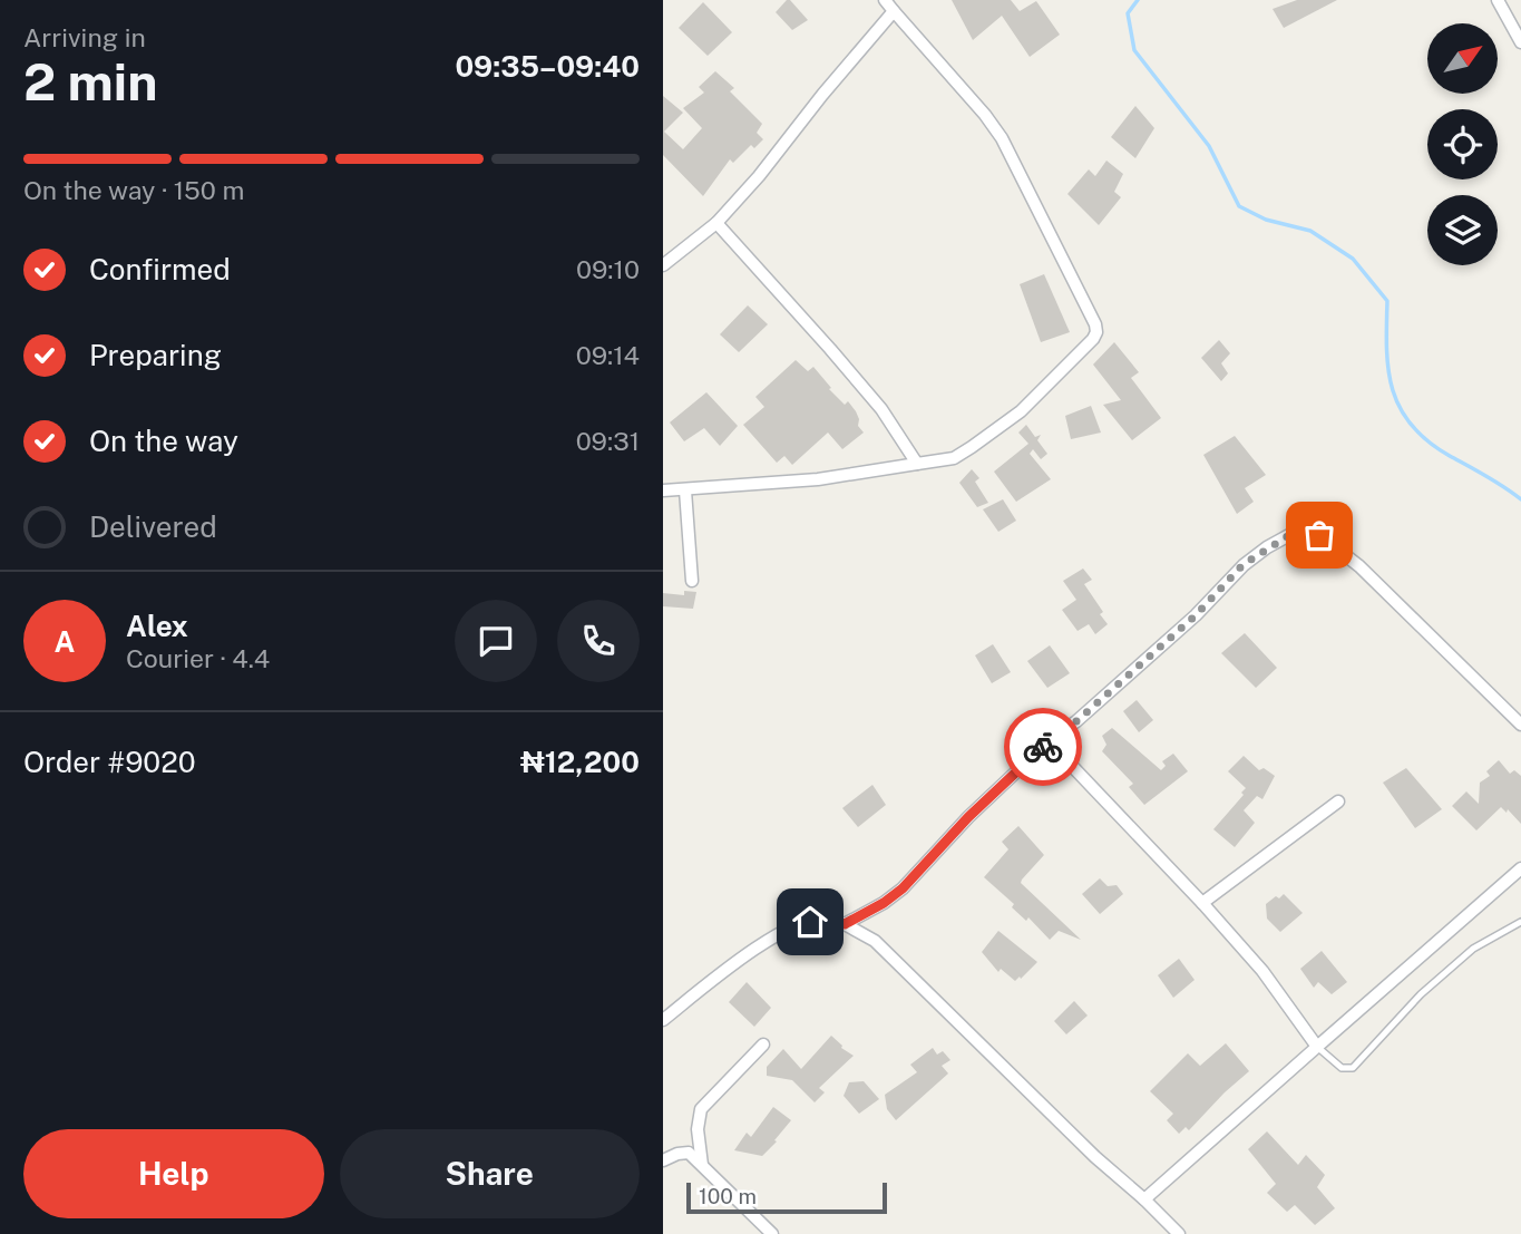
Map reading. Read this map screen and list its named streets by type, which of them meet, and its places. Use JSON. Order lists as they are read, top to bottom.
{
  "scale_bar": "100 m",
  "north": "top right",
  "page": {
    "heading": ["2 min", "Arriving in", "09:35–09:40"],
    "panel": [
      "Alex",
      "Courier · 4.4",
      "Order #9020",
      "₦12,200"
    ],
    "bar": "On the way · 150 m",
    "list": [
      ["Confirmed", "09:10"],
      ["Preparing", "09:14"],
      ["On the way", "09:31"],
      "Delivered"
    ],
    "round": "A",
    "buttons": ["Help", "Share"],
    "scale": "100 m"
  }
}
